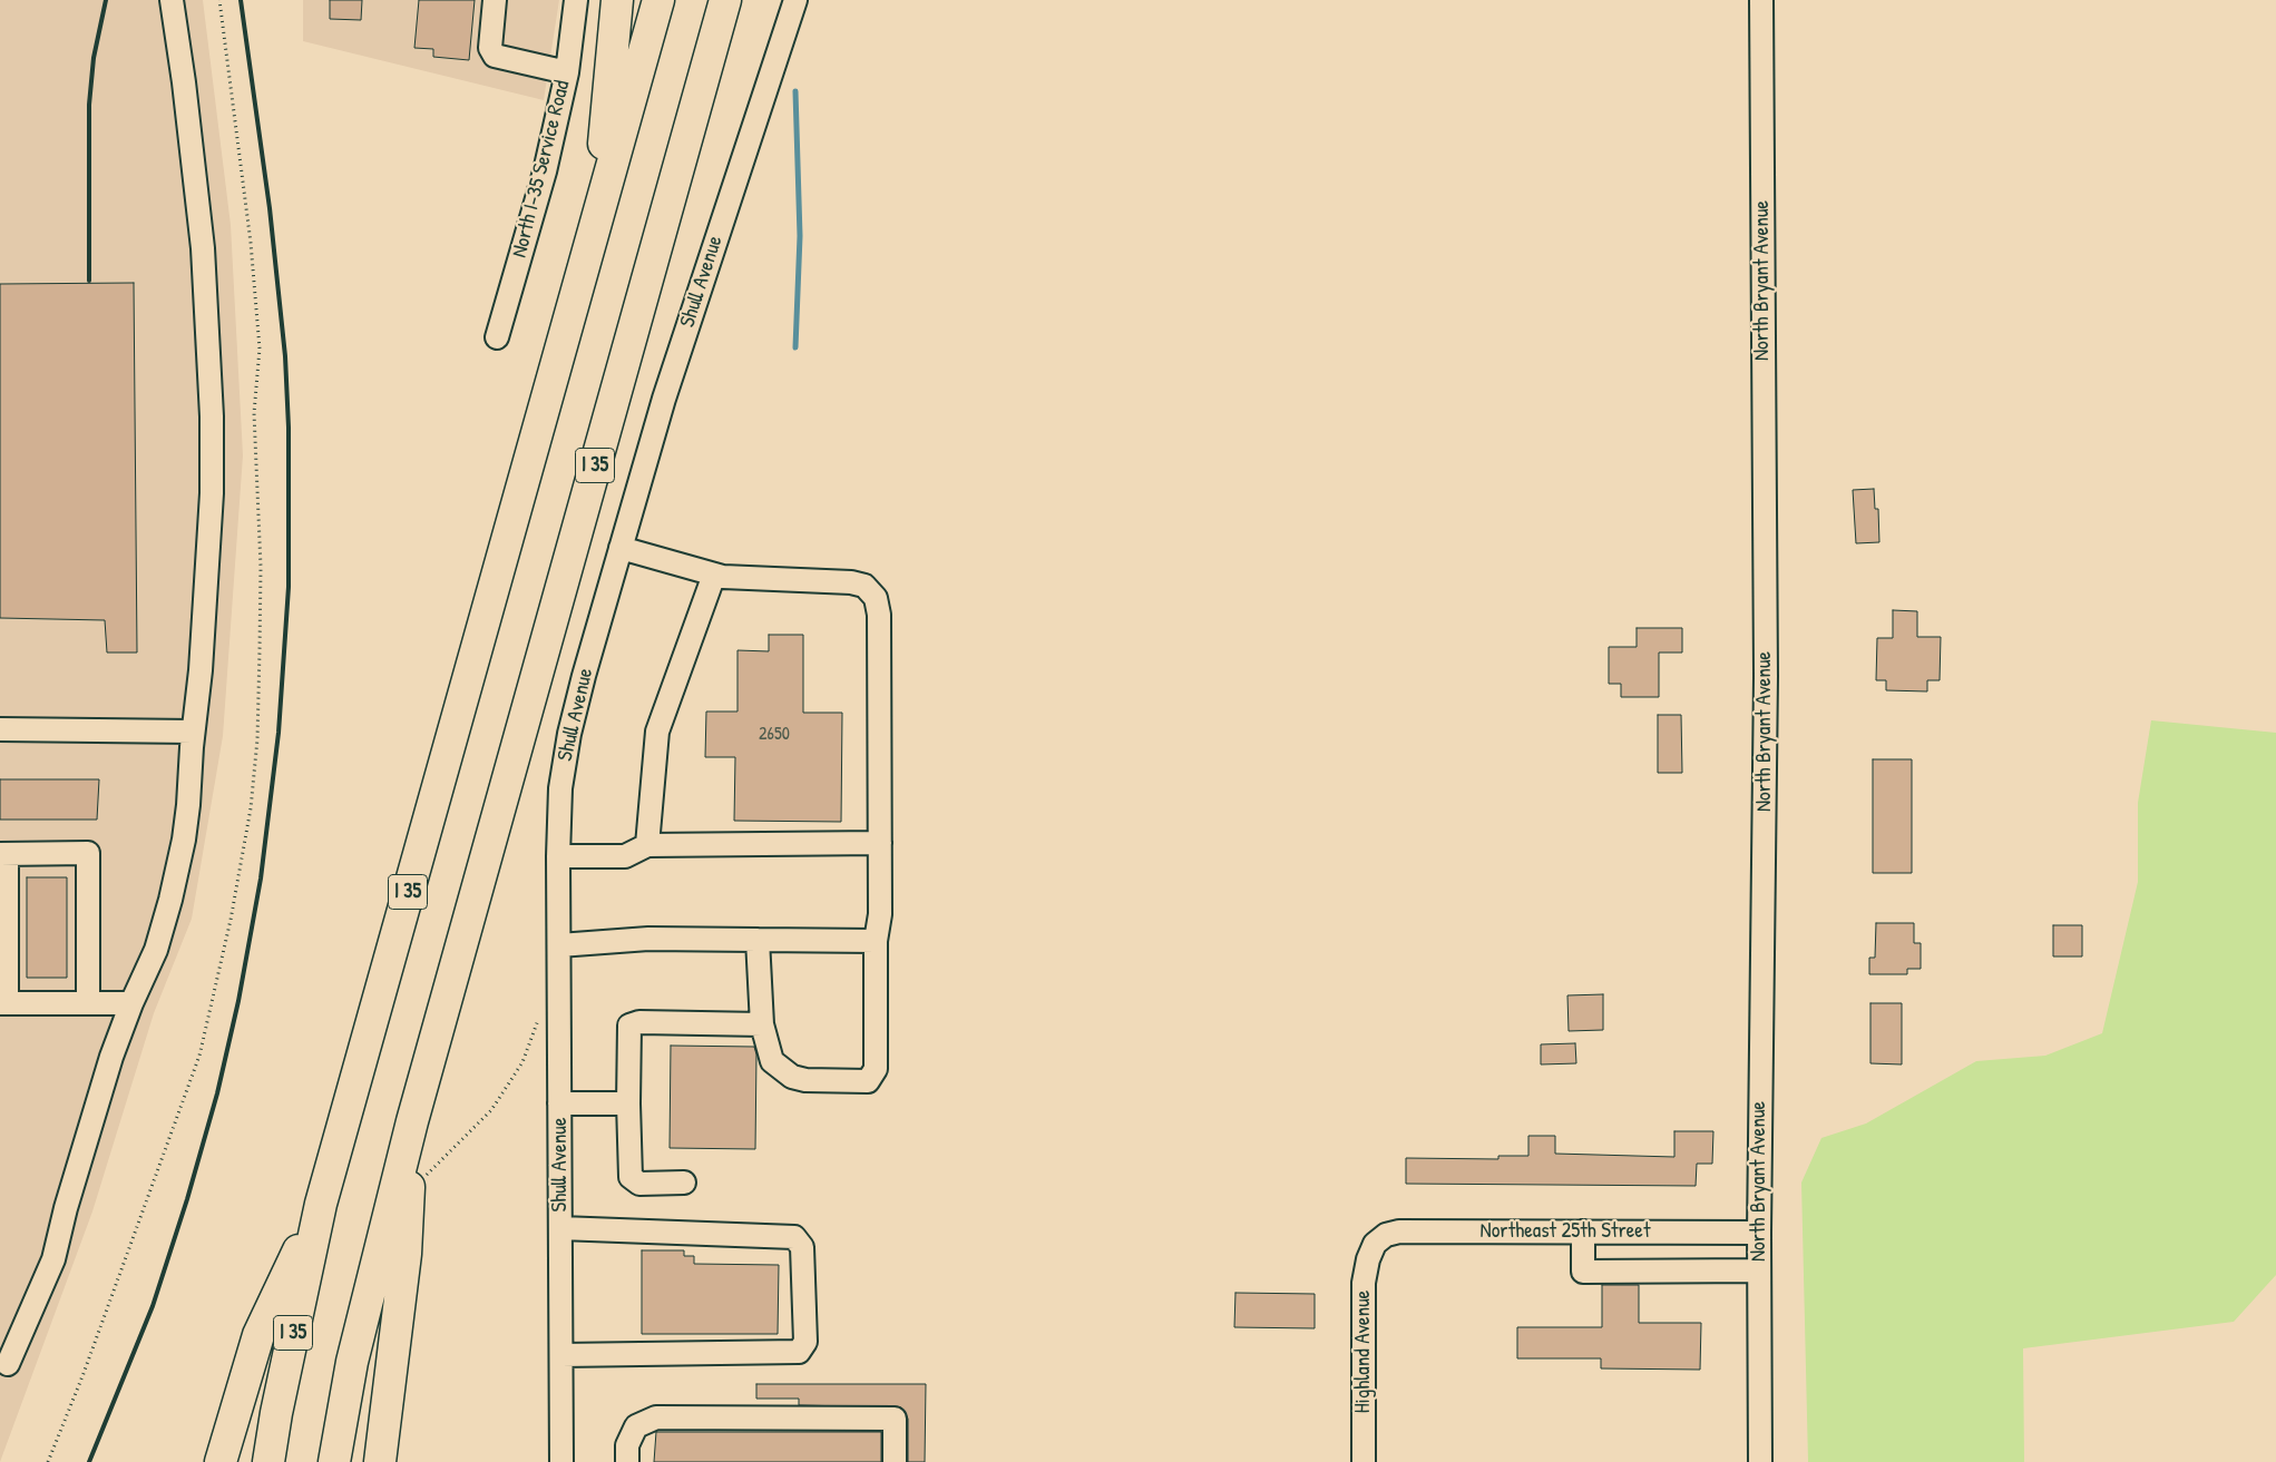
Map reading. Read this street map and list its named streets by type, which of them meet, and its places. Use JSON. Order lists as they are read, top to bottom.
{
  "streets": {
    "highway": ["I 35"],
    "street": [
      "North I-35 Service Road",
      "North Bryant Avenue",
      "Shull Avenue",
      "Northeast 25th Street",
      "Highland Avenue"
    ]
  },
  "crossings": [
    ["North Bryant Avenue", "Northeast 25th Street"],
    ["Northeast 25th Street", "Highland Avenue"]
  ],
  "house_numbers": ["2650"]
}
